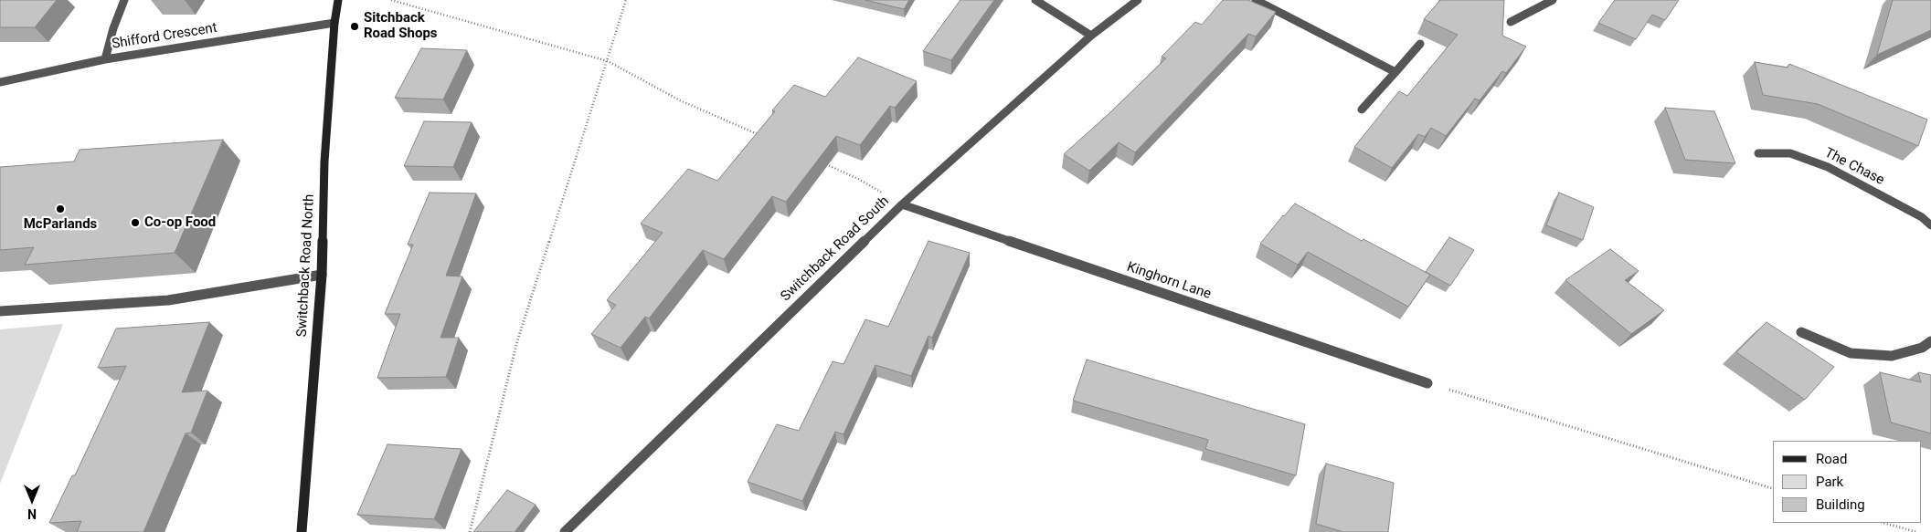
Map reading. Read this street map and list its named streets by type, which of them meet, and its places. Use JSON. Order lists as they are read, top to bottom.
{
  "streets": {
    "main road": ["Switchback Road North"],
    "street": [
      "Shifford Crescent",
      "The Chase",
      "Switchback Road South",
      "Kinghorn Lane"
    ]
  },
  "crossings": [
    ["Shifford Crescent", "Switchback Road North"],
    ["Switchback Road South", "Kinghorn Lane"]
  ],
  "places": ["Sitchback Road Shops", "McParlands", "Co-op Food"],
  "legend": ["Road", "Park", "Building"],
  "north": "bottom"
}
